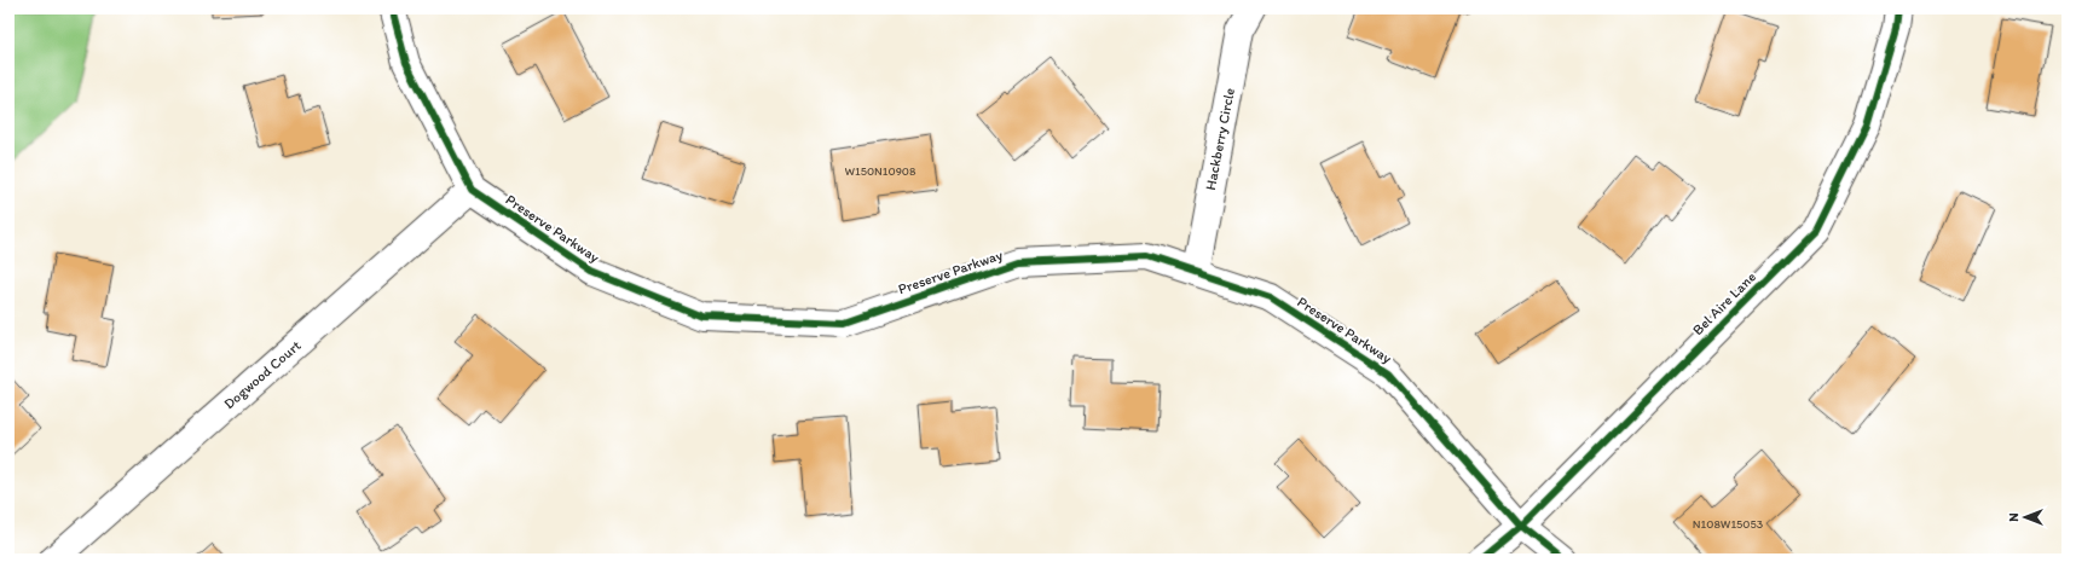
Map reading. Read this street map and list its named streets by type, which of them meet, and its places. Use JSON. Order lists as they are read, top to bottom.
{
  "streets": {
    "street": [
      "Hackberry Circle",
      "Preserve Parkway",
      "Bel Aire Lane",
      "Dogwood Court"
    ]
  },
  "crossings": [
    ["Hackberry Circle", "Preserve Parkway"],
    ["Preserve Parkway", "Bel Aire Lane"],
    ["Preserve Parkway", "Dogwood Court"]
  ],
  "house_numbers": ["W150N10908", "N108W15053"],
  "north": "left"
}
